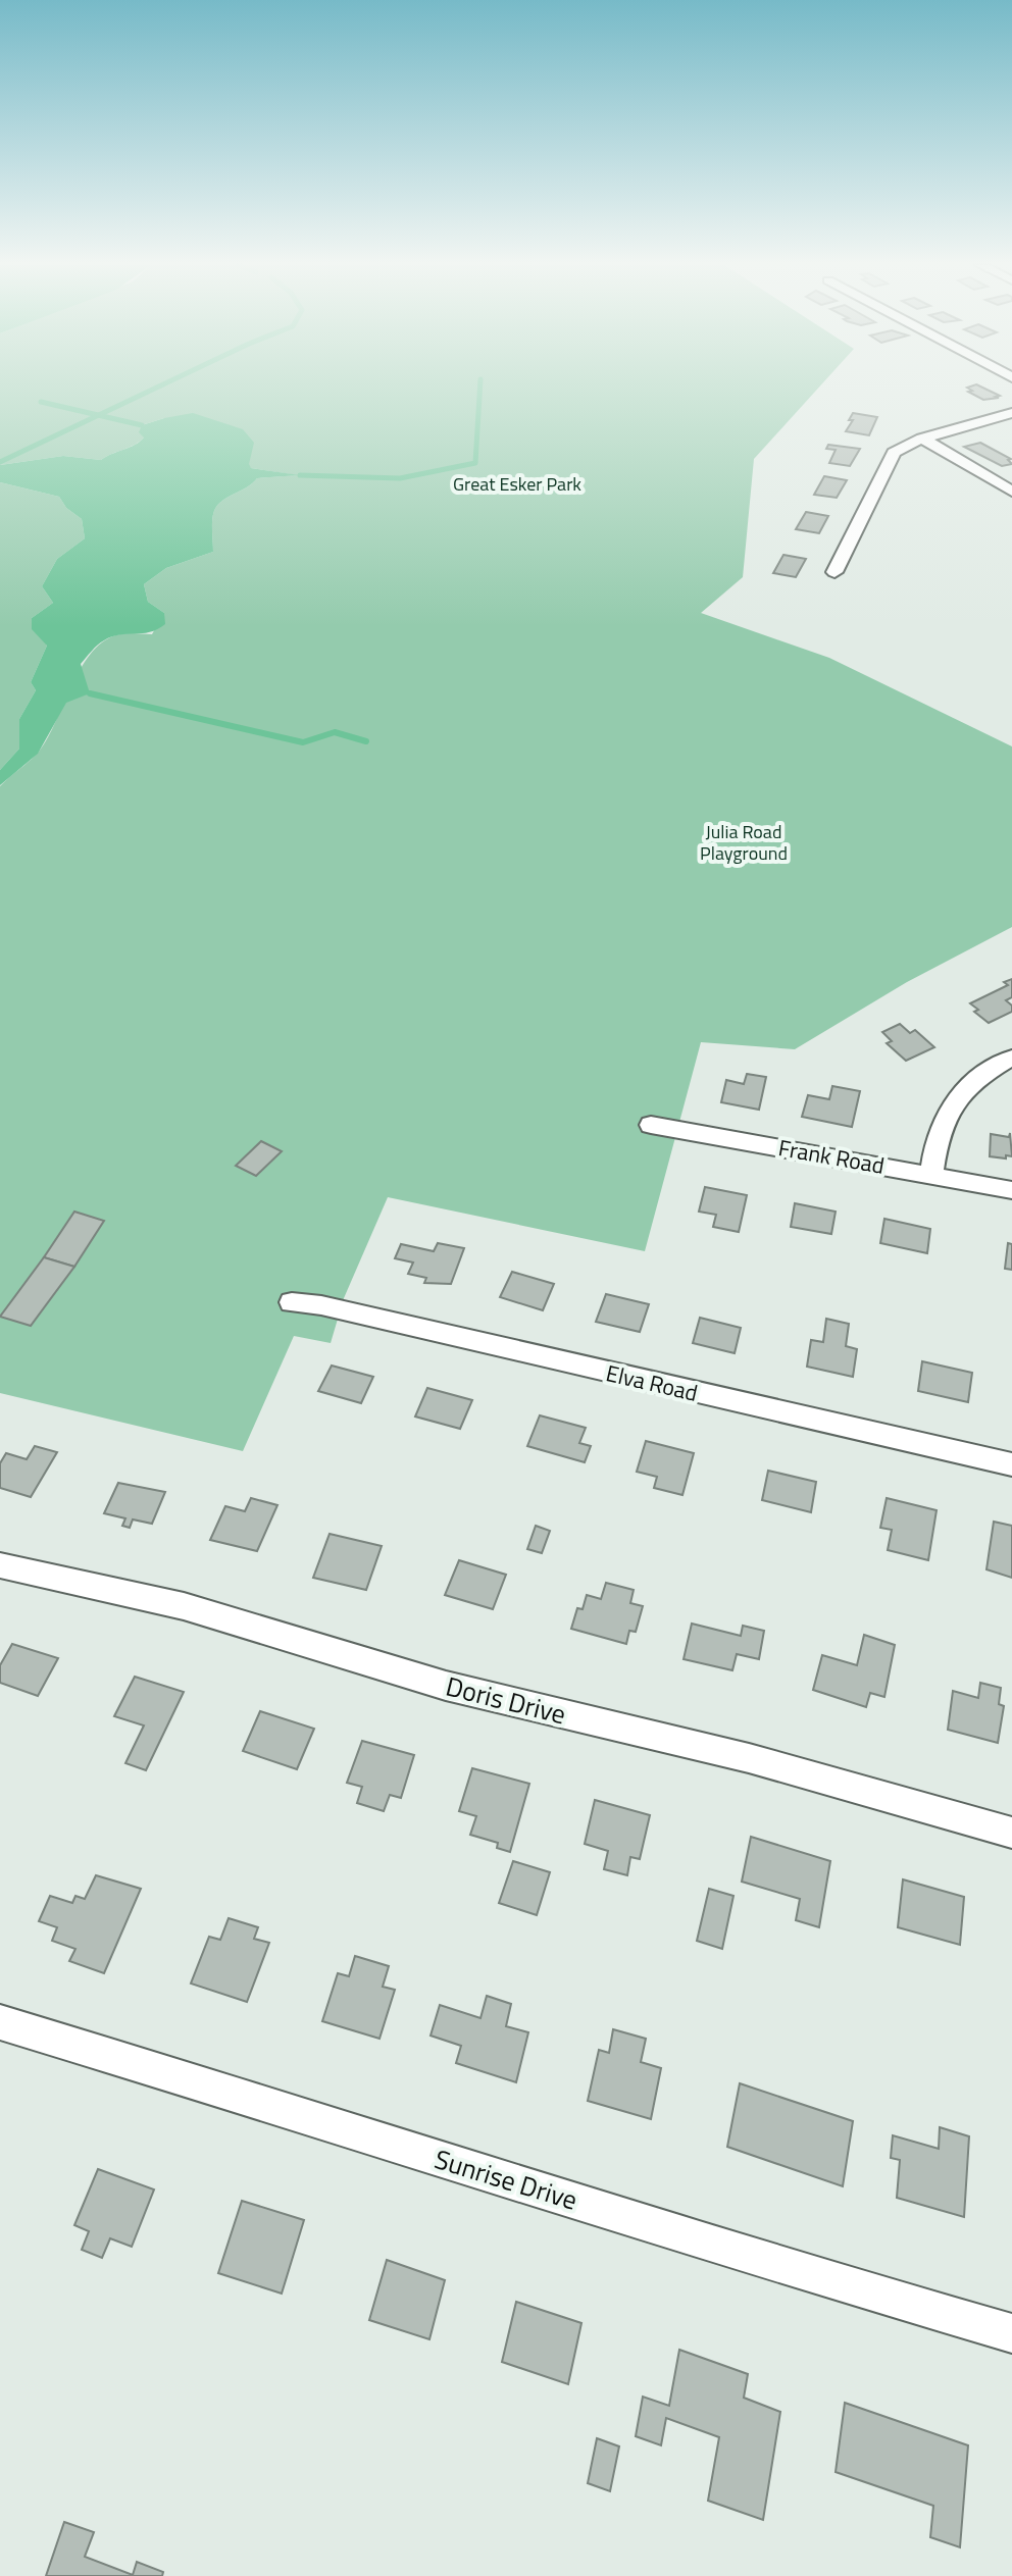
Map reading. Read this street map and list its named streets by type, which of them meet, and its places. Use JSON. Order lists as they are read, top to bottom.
{
  "streets": {
    "street": [
      "Frank Road",
      "Elva Road",
      "Doris Drive",
      "Sunrise Drive"
    ]
  },
  "parks": ["Great Esker Park", "Julia Road Playground"]
}
